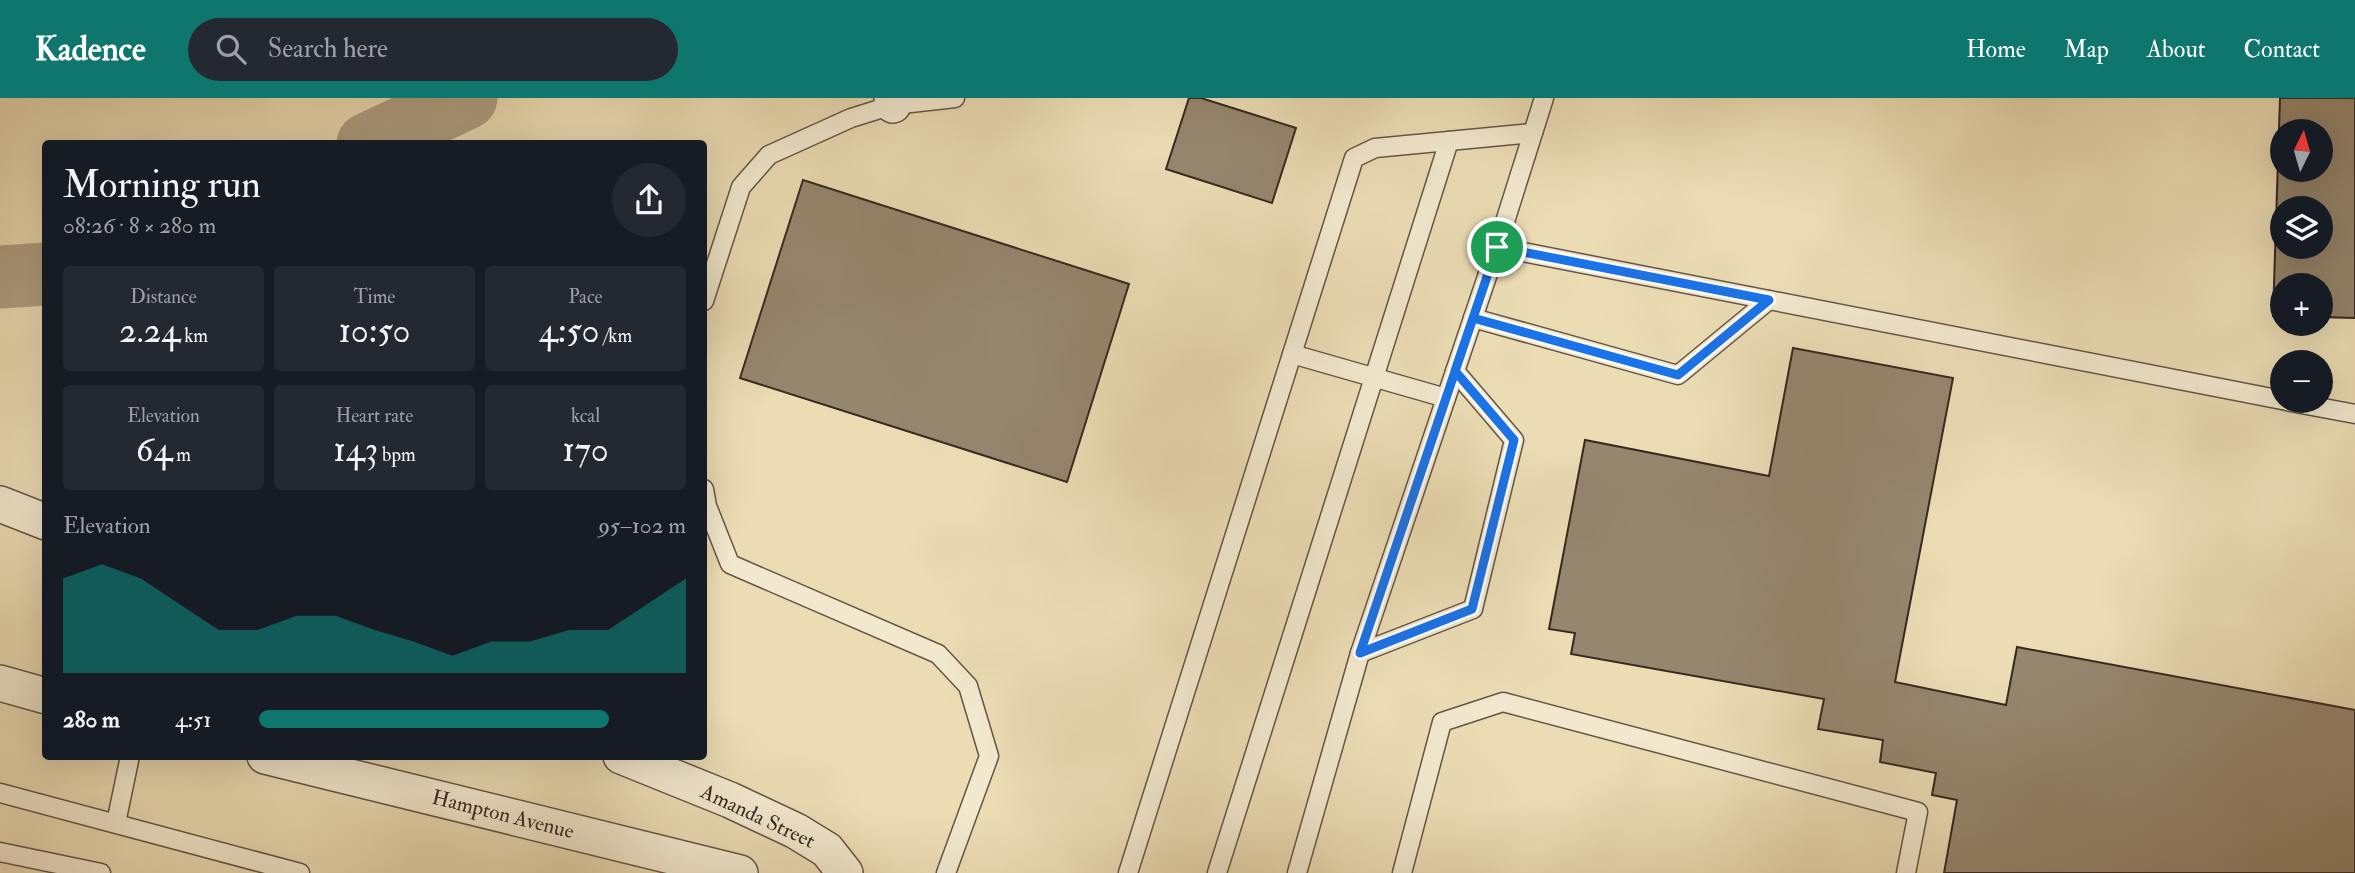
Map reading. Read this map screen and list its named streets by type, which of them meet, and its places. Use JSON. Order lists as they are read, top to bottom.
{
  "streets": {
    "street": ["Hampton Avenue", "Amanda Street"]
  },
  "north": "top",
  "page": {
    "header": "Kadence",
    "search": "Search here",
    "nav": [
      "Home",
      "Map",
      "About",
      "Contact"
    ],
    "map_buttons": ["+", "−"],
    "heading": ["Morning run", "08:26 · 8 × 280 m"],
    "stats": [
      ["Distance", "2.24 km"],
      ["Time", "10:50"],
      ["Pace", "4:50 /km"],
      ["Elevation", "64 m"],
      ["Heart rate", "143 bpm"],
      ["kcal", "170"]
    ],
    "chart": ["Elevation", "95–102 m"],
    "list": [
      {
        "name": "280 m",
        "note": "4:51"
      }
    ]
  }
}
